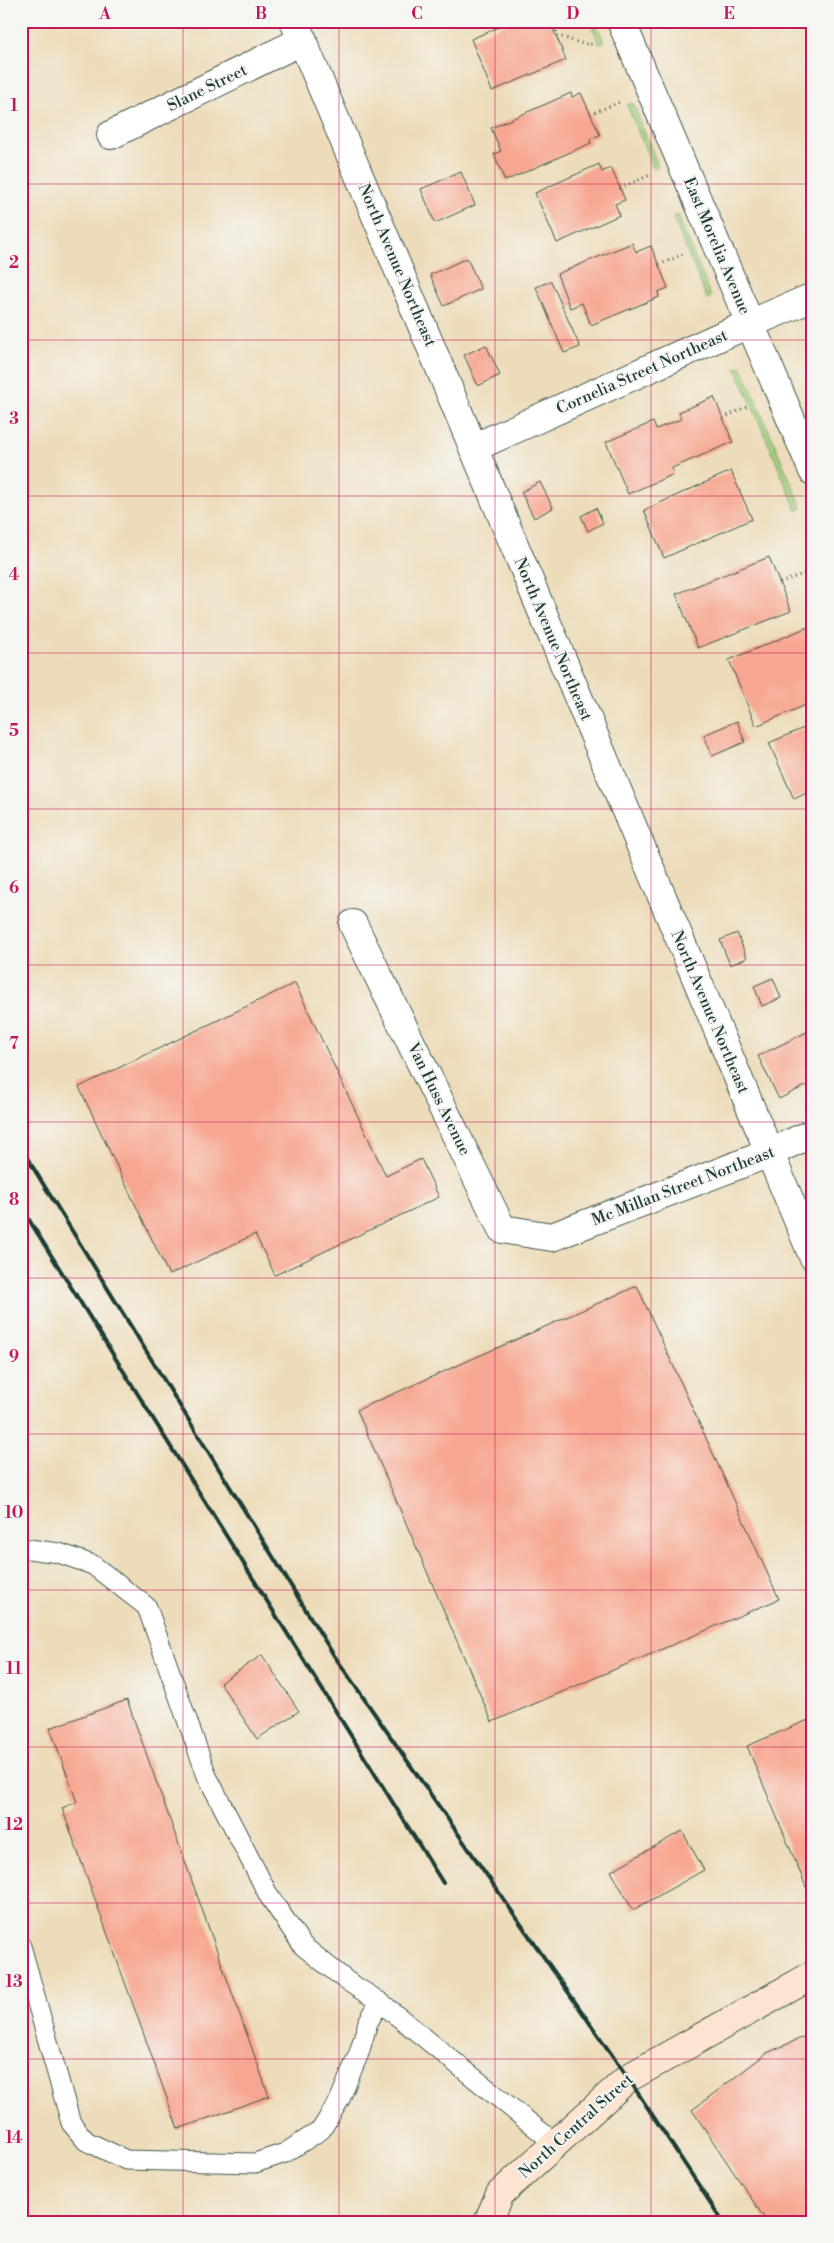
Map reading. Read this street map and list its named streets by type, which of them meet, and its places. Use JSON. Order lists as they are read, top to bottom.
{
  "streets": {
    "main road": ["North Central Street"],
    "street": [
      "Slane Street",
      "East Morelia Avenue",
      "North Avenue Northeast",
      "Cornelia Street Northeast",
      "Van Huss Avenue",
      "Mc Millan Street Northeast"
    ]
  },
  "crossings": [
    ["Slane Street", "North Avenue Northeast"],
    ["East Morelia Avenue", "Cornelia Street Northeast"],
    ["North Avenue Northeast", "Cornelia Street Northeast"],
    ["North Avenue Northeast", "Mc Millan Street Northeast"],
    ["Van Huss Avenue", "Mc Millan Street Northeast"]
  ],
  "grid": {
    "columns": [
      "A",
      "B",
      "C",
      "D",
      "E"
    ],
    "rows": [
      "1",
      "2",
      "3",
      "4",
      "5",
      "6",
      "7",
      "8",
      "9",
      "10",
      "11",
      "12",
      "13",
      "14"
    ]
  }
}
